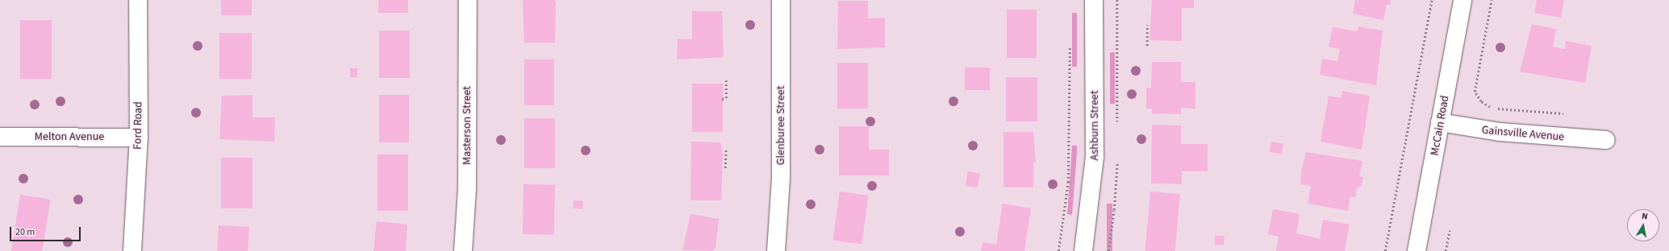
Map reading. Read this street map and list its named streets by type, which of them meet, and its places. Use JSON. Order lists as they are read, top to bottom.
{
  "streets": {
    "street": [
      "Ford Road",
      "Masterson Street",
      "Glenburee Street",
      "Ashburn Street",
      "McCain Road",
      "Gainsville Avenue",
      "Melton Avenue"
    ]
  },
  "crossings": [
    ["Ford Road", "Melton Avenue"],
    ["McCain Road", "Gainsville Avenue"]
  ],
  "scale_bar": "20 m",
  "north": "top"
}
